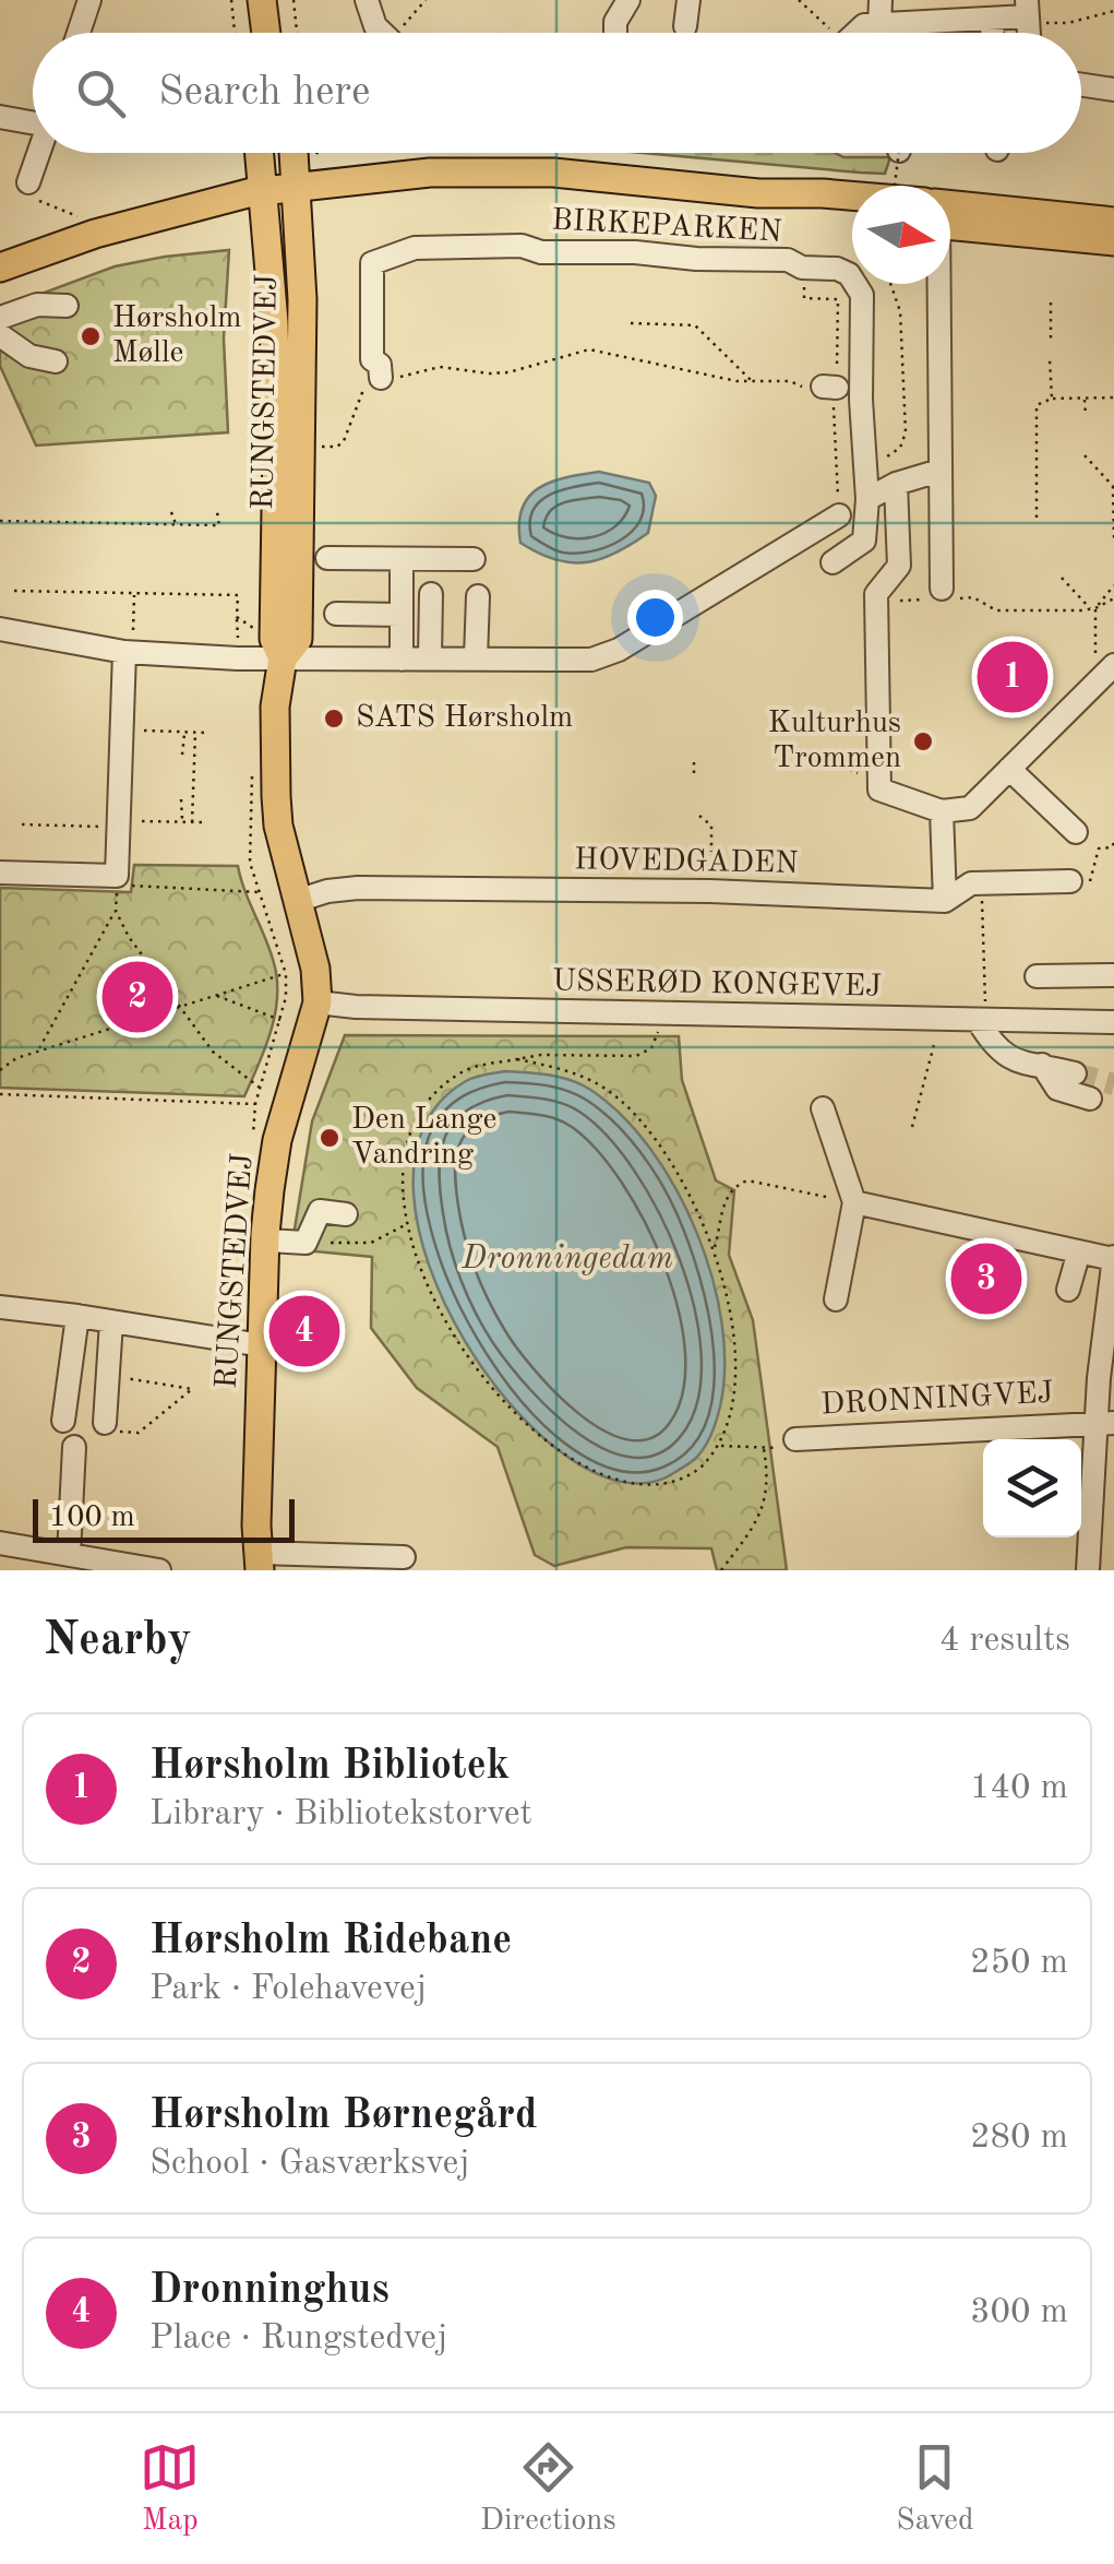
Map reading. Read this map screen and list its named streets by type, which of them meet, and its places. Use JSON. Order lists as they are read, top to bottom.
{
  "streets": {
    "main road": ["RUNGSTEDVEJ"],
    "street": [
      "BIRKEPARKEN",
      "HOVEDGADEN",
      "USSERØD KONGEVEJ",
      "DRONNINGVEJ"
    ]
  },
  "crossings": [
    ["RUNGSTEDVEJ", "HOVEDGADEN"],
    ["RUNGSTEDVEJ", "USSERØD KONGEVEJ"]
  ],
  "water": ["Dronningedam"],
  "places": [
    "Hørsholm Mølle",
    "SATS Hørsholm",
    "Kulturhus Trommen",
    "Den Lange Vandring"
  ],
  "scale_bar": "100 m",
  "north": "right",
  "page": {
    "search": "Search here",
    "pins": [
      "1",
      "2",
      "3",
      "4"
    ],
    "scale": "100 m",
    "heading": ["Nearby", "4 results"],
    "list": [
      {
        "mark": "1",
        "name": "Hørsholm Bibliotek",
        "note": "Library · Bibliotekstorvet",
        "value": "140 m"
      },
      {
        "mark": "2",
        "name": "Hørsholm Ridebane",
        "note": "Park · Folehavevej",
        "value": "250 m"
      },
      {
        "mark": "3",
        "name": "Hørsholm Børnegård",
        "note": "School · Gasværksvej",
        "value": "280 m"
      },
      {
        "mark": "4",
        "name": "Dronninghus",
        "note": "Place · Rungstedvej",
        "value": "300 m"
      }
    ],
    "nav": ["Map", "Directions", "Saved"]
  }
}
